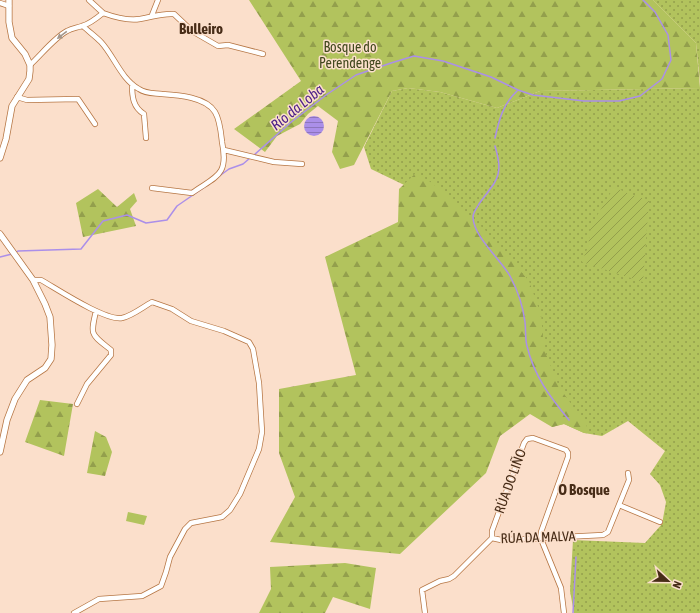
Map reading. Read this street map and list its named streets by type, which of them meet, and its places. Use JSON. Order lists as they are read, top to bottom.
{
  "streets": {
    "street": ["RÚA DO LIÑO", "RÚA DA MALVA"]
  },
  "crossings": [
    ["RÚA DO LIÑO", "RÚA DA MALVA"]
  ],
  "districts": ["Bulleiro", "O Bosque"],
  "water": ["Río da Loba"],
  "parks": ["Bosque do Perendenge"],
  "north": "right"
}
